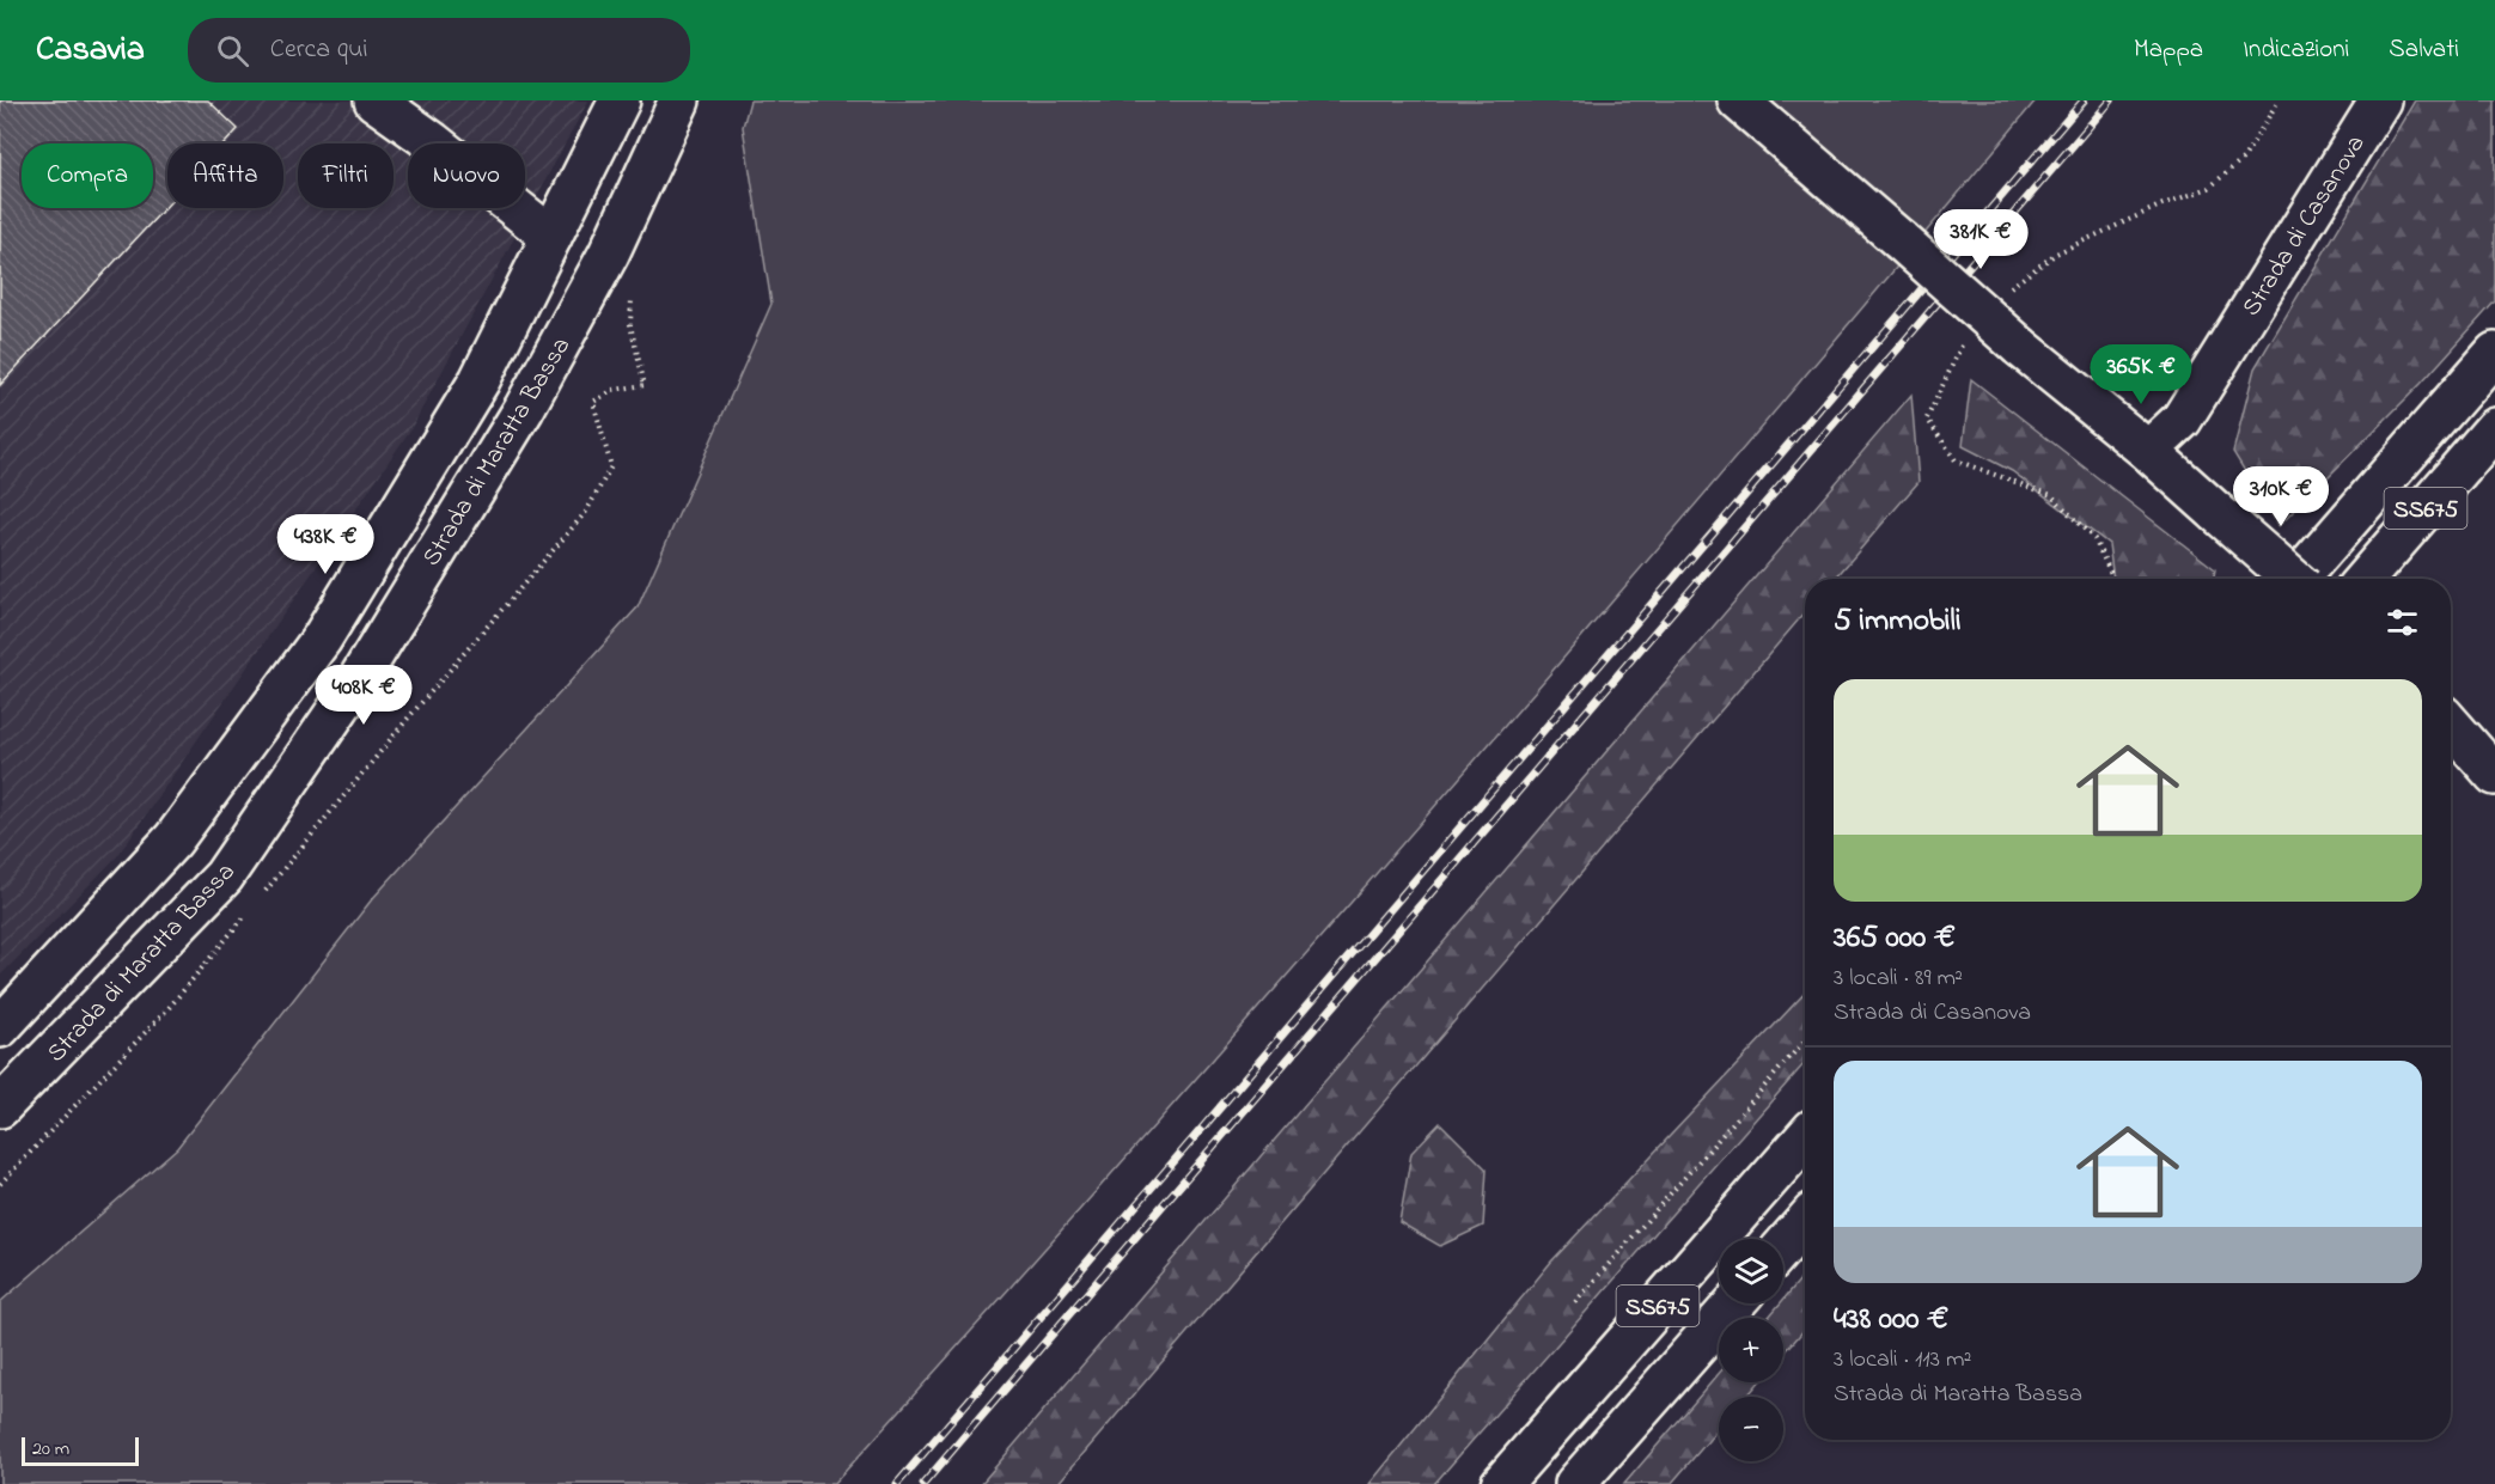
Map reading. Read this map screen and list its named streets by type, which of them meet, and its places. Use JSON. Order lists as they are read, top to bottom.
{
  "streets": {
    "main road": ["Strada di Casanova", "Strada di Maratta Bassa", "SS675"]
  },
  "scale_bar": "20 m",
  "page": {
    "header": "Casavia",
    "search": "Cerca qui",
    "nav": ["Mappa", "Indicazioni", "Salvati"],
    "chip": [
      "Compra",
      "Affitta",
      "Filtri",
      "Nuovo"
    ],
    "price": [
      "381K €",
      "365K €",
      "310K €",
      "438K €",
      "408K €"
    ],
    "heading": "5 immobili",
    "list": [
      {
        "name": "365 000 €",
        "note": "3 locali · 89 m² · Strada di Casanova"
      },
      {
        "name": "438 000 €",
        "note": "3 locali · 113 m² · Strada di Maratta Bassa"
      }
    ],
    "map_buttons": ["+", "−"],
    "scale": "20 m"
  }
}
